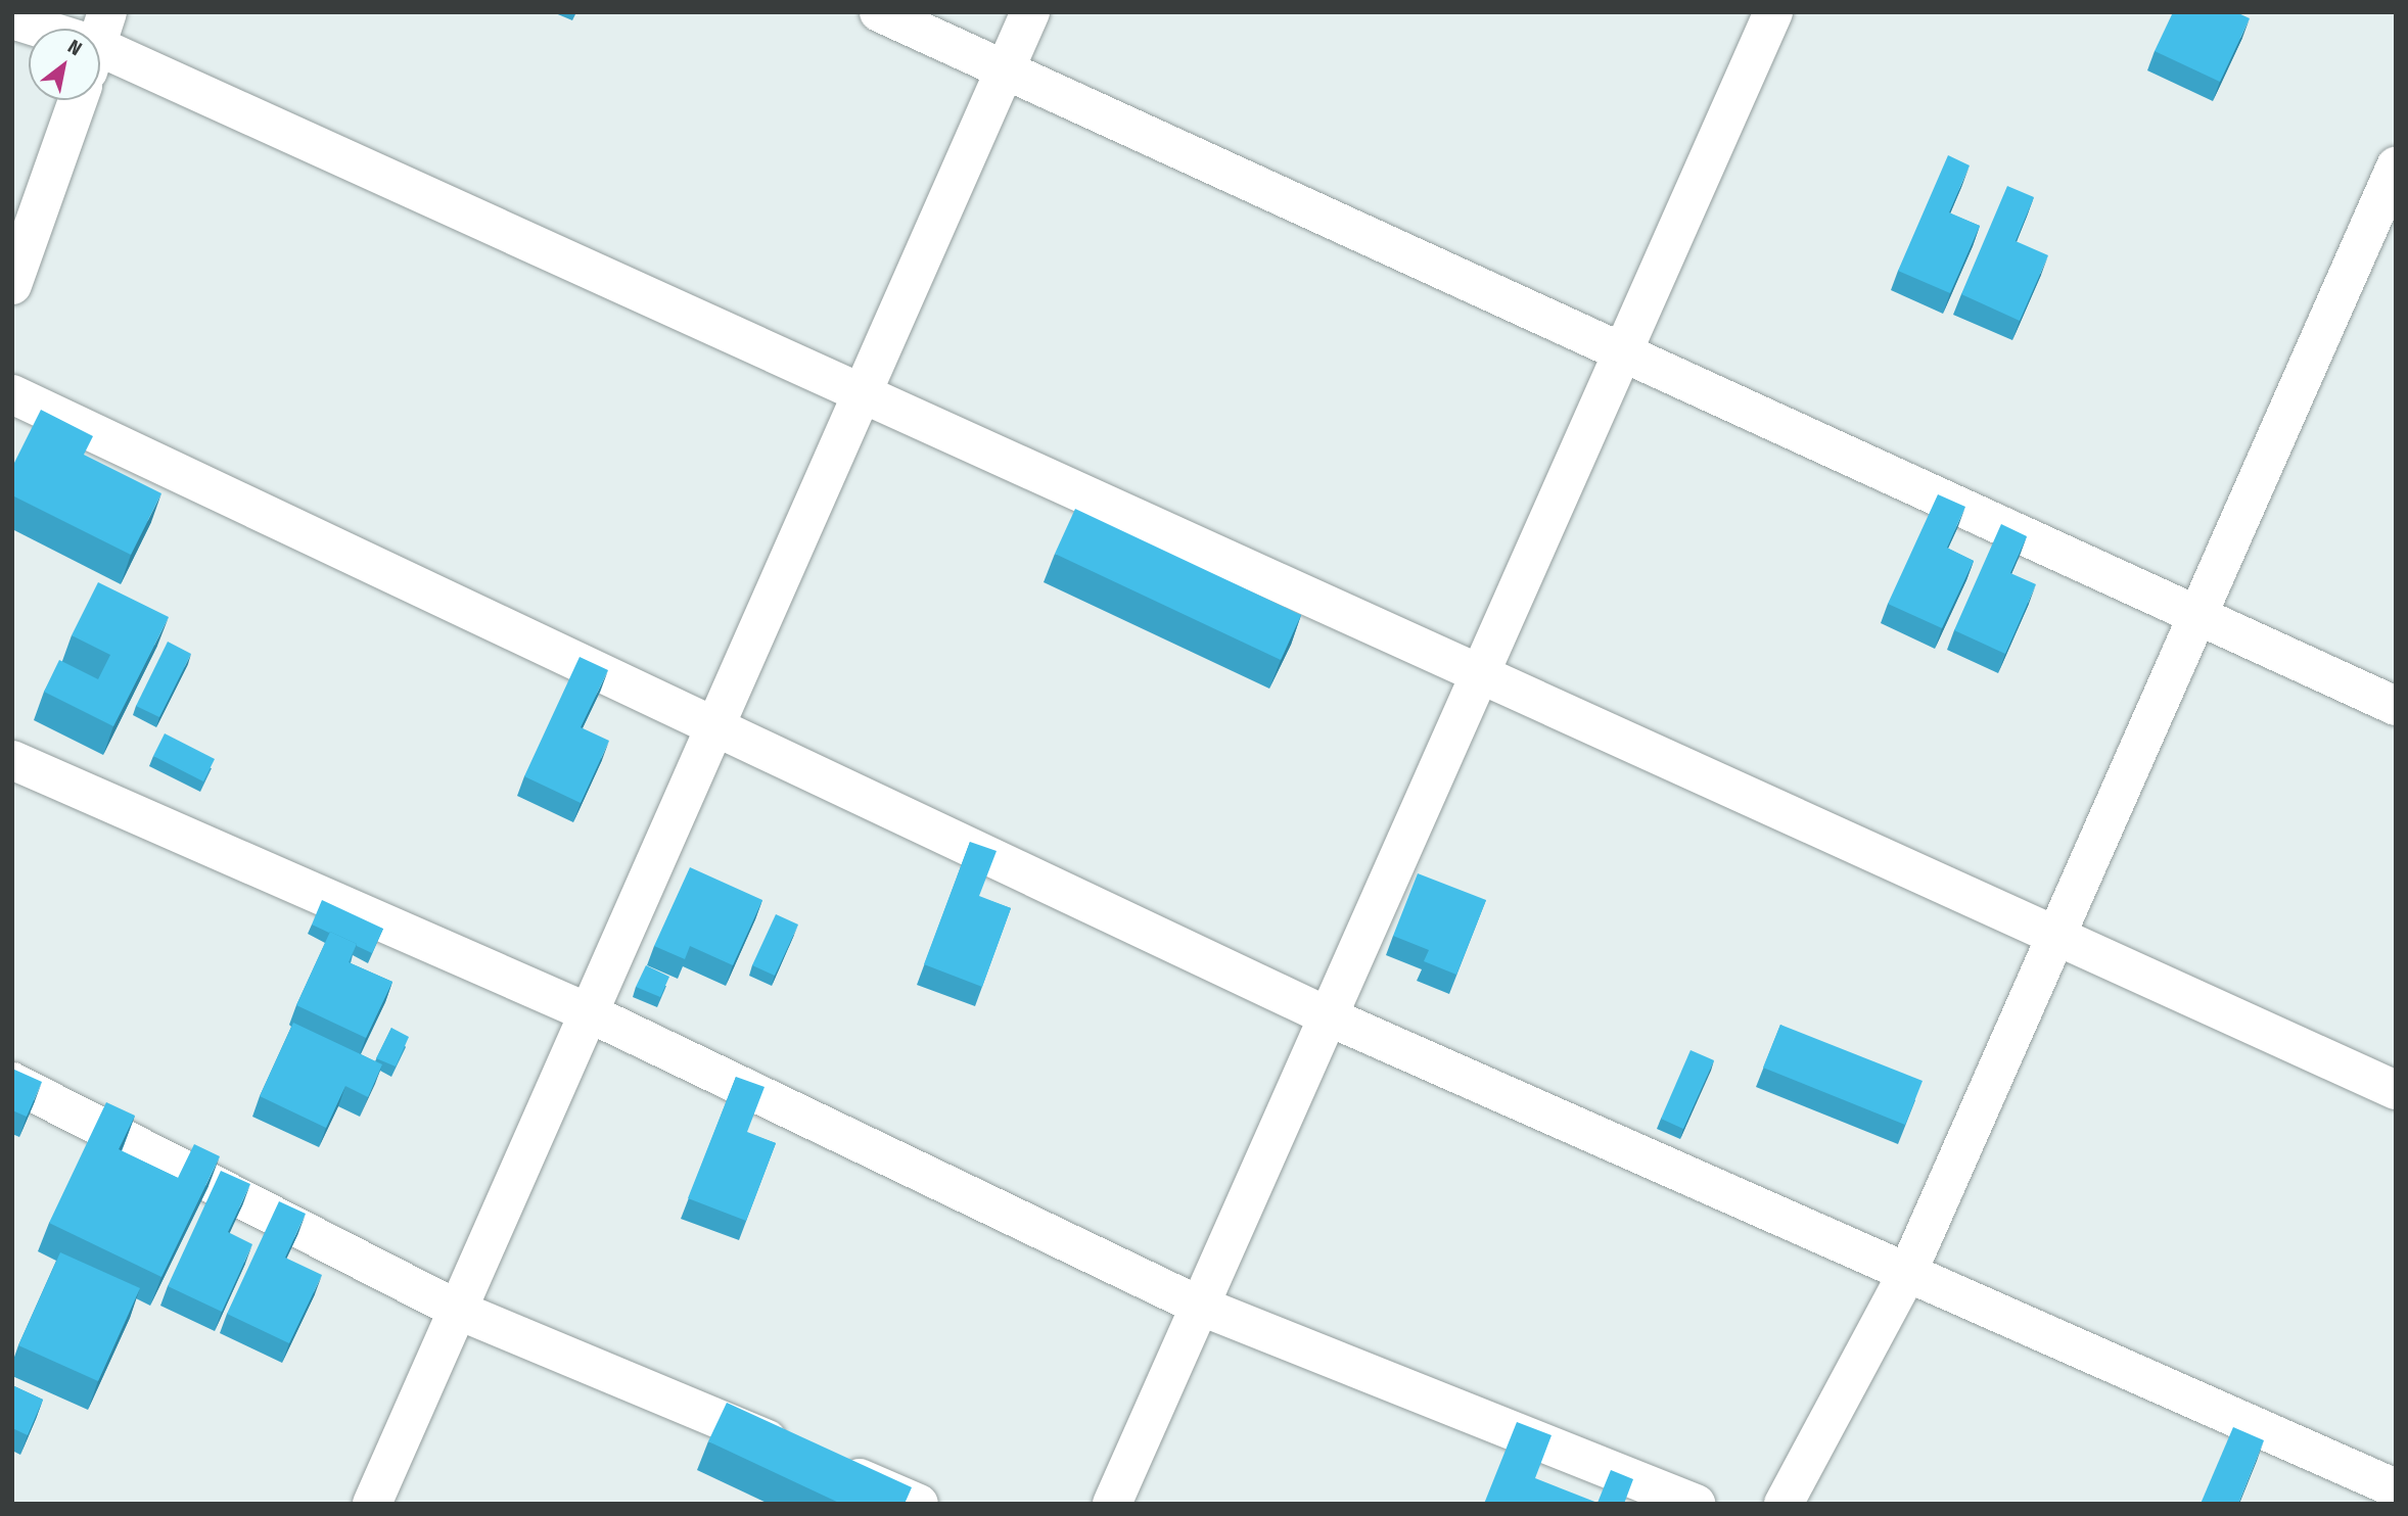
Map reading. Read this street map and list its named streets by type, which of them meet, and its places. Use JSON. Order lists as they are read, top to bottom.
{
  "north": "top right"
}
